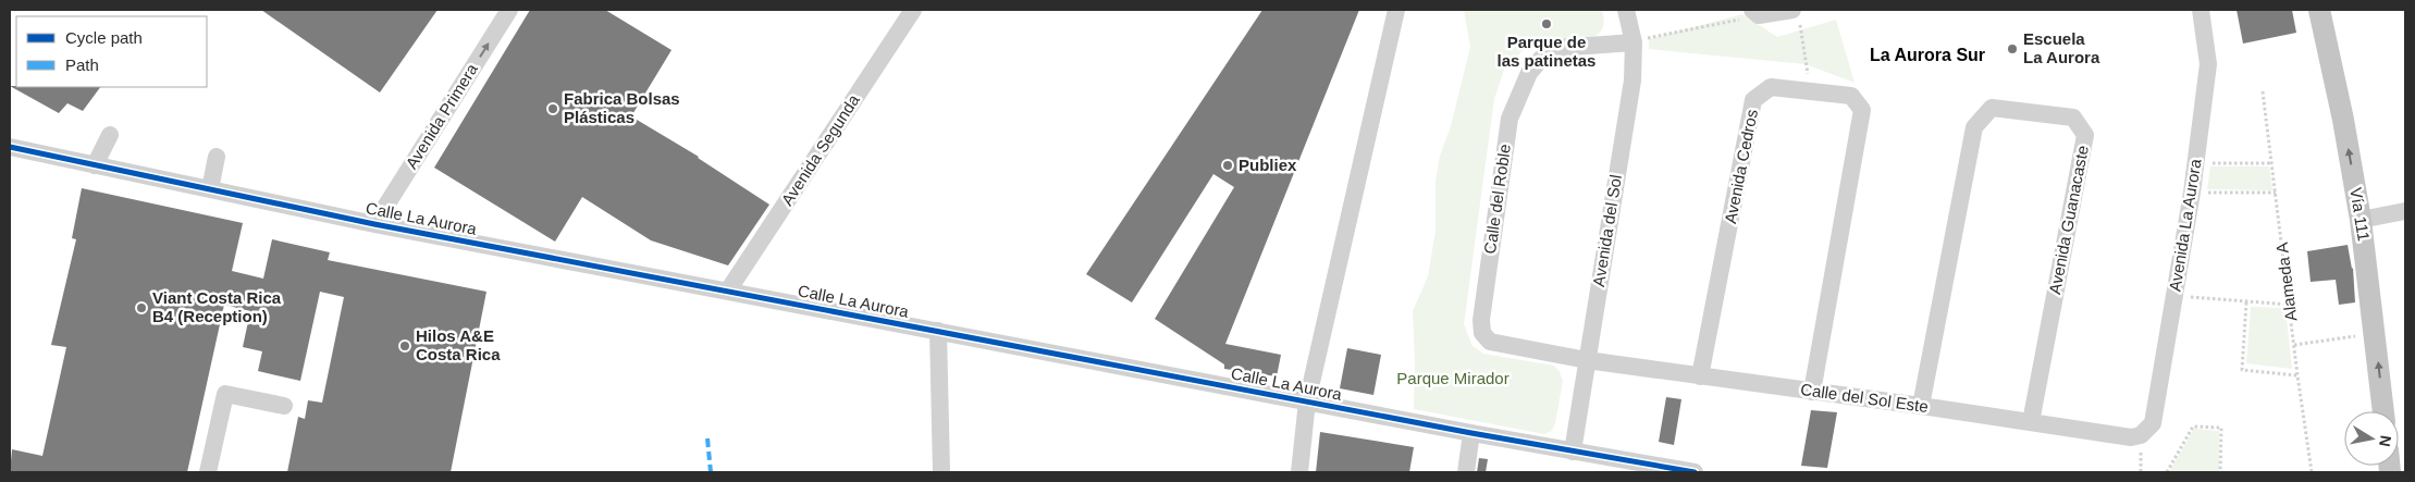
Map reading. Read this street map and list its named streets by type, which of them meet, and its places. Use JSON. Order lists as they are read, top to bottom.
{
  "streets": {
    "main road": ["Vía 111"],
    "street": [
      "Avenida Primera",
      "Avenida Segunda",
      "Avenida Cedros",
      "Calle del Roble",
      "Calle La Aurora",
      "Avenida Guanacaste",
      "Avenida La Aurora",
      "Avenida del Sol",
      "Calle del Sol Este"
    ],
    "path": ["Alameda A"]
  },
  "crossings": [
    ["Avenida Primera", "Calle La Aurora"],
    ["Avenida Segunda", "Calle La Aurora"],
    ["Avenida Cedros", "Calle del Sol Este"],
    ["Calle del Roble", "Avenida del Sol"],
    ["Calle del Roble", "Calle del Sol Este"],
    ["Calle La Aurora", "Avenida del Sol"],
    ["Avenida Guanacaste", "Calle del Sol Este"],
    ["Avenida La Aurora", "Calle del Sol Este"],
    ["Avenida del Sol", "Calle del Sol Este"]
  ],
  "one_way": ["Avenida Primera", "Vía 111"],
  "districts": ["La Aurora Sur"],
  "parks": ["Parque Mirador"],
  "places": [
    "Parque de las patinetas",
    "Escuela La Aurora",
    "Fabrica Bolsas Plásticas",
    "Publiex",
    "Viant Costa Rica B4 (Reception)",
    "Hilos A&E Costa Rica"
  ],
  "legend": ["Cycle path", "Path"],
  "north": "right"
}
